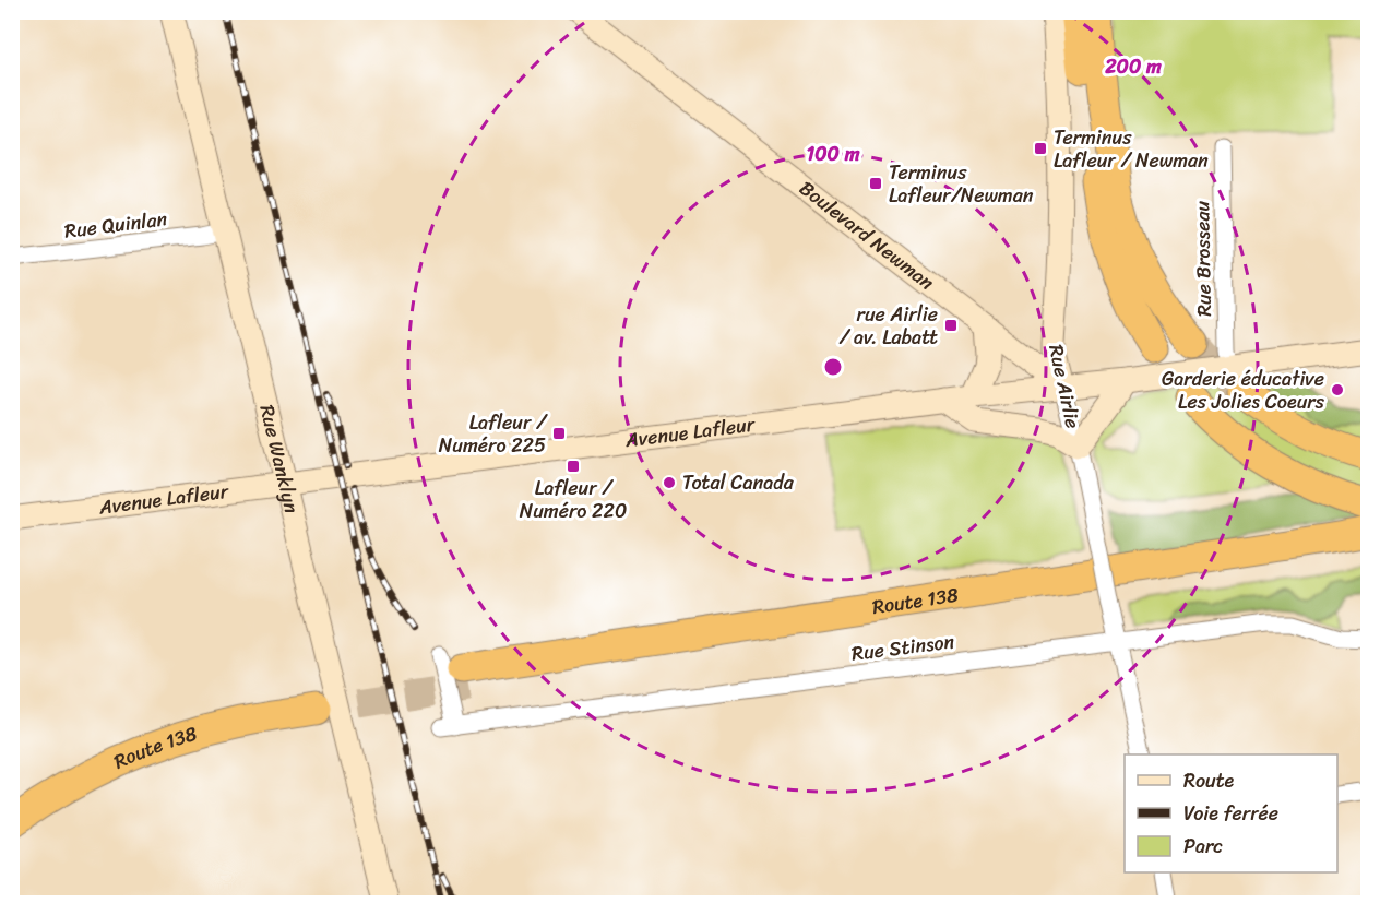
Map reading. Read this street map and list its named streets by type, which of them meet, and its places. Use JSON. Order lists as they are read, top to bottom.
{
  "streets": {
    "highway": ["Route 138"],
    "main road": [
      "Boulevard Newman",
      "Rue Airlie",
      "Avenue Lafleur",
      "Rue Wanklyn"
    ],
    "street": ["Rue Quinlan", "Rue Brosseau", "Rue Stinson"]
  },
  "crossings": [
    ["Rue Quinlan", "Rue Wanklyn"],
    ["Boulevard Newman", "Rue Airlie"],
    ["Boulevard Newman", "Avenue Lafleur"],
    ["Rue Brosseau", "Avenue Lafleur"],
    ["Rue Airlie", "Avenue Lafleur"],
    ["Rue Airlie", "Rue Stinson"],
    ["Avenue Lafleur", "Rue Wanklyn"],
    ["Route 138", "Rue Stinson"]
  ],
  "places": {
    "transit": [
      "Terminus Lafleur / Newman",
      "Terminus Lafleur/Newman",
      "rue Airlie / av. Labatt",
      "Lafleur / Numéro 225",
      "Lafleur / Numéro 220"
    ],
    "other": ["Garderie éducative Les Jolies Coeurs", "Total Canada"]
  },
  "legend": ["Route", "Voie ferrée", "Parc"],
  "rings": ["200 m", "100 m"]
}
